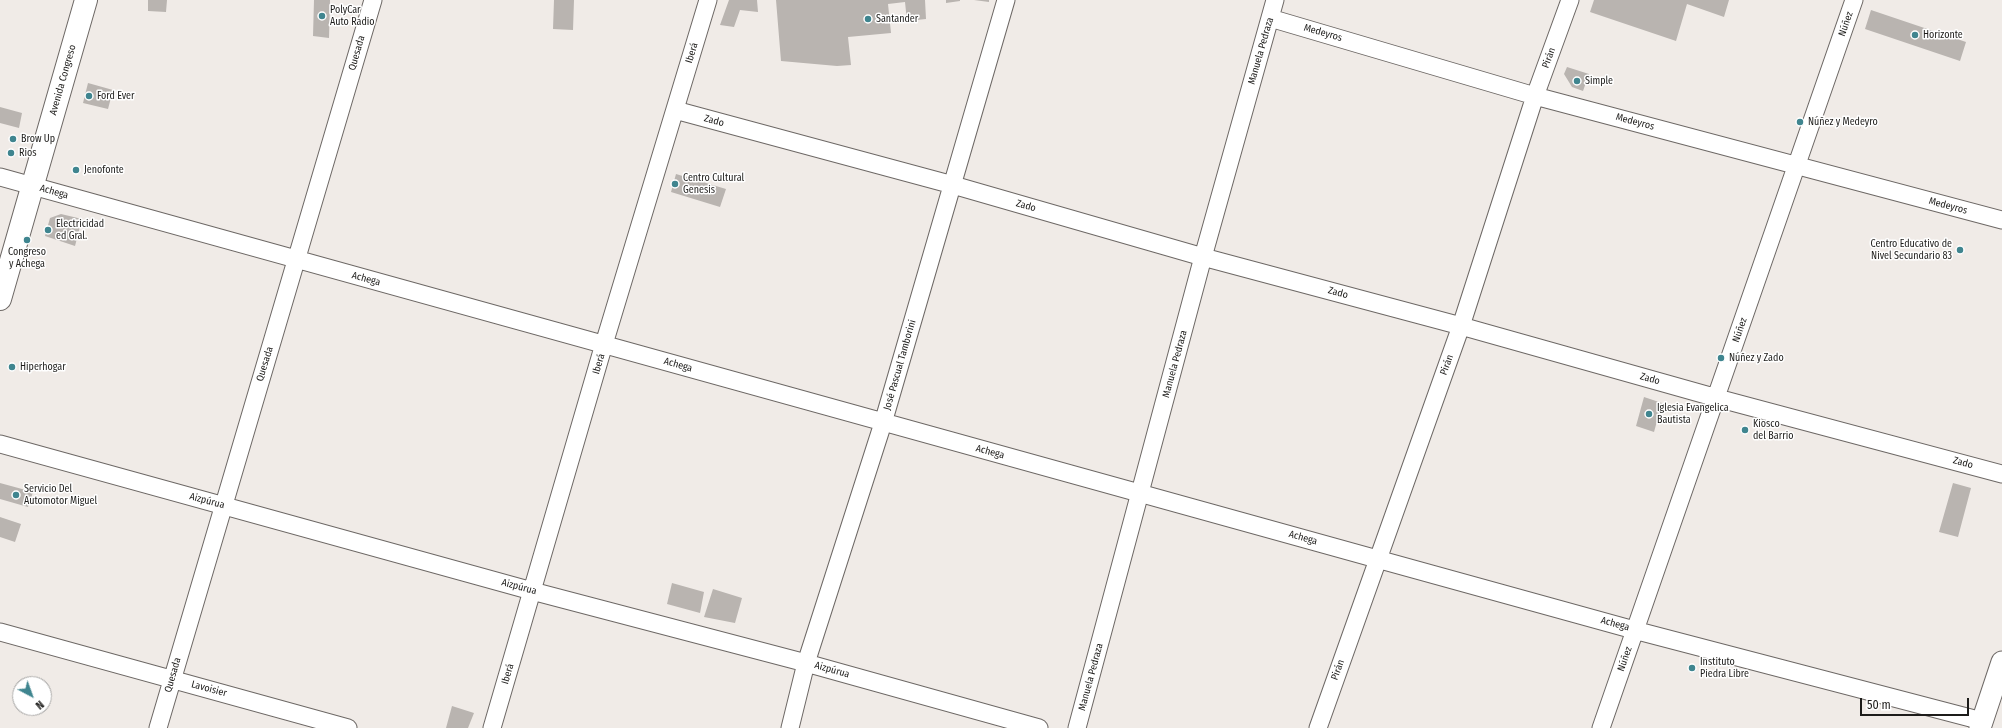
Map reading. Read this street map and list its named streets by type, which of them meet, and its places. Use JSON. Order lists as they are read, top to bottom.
{
  "streets": {
    "main road": ["Avenida Congreso"],
    "street": [
      "Núñez",
      "Medeyros",
      "Manuela Pedraza",
      "Quesada",
      "Iberá",
      "Pirán",
      "Zado",
      "Achega",
      "José Pascual Tamborini",
      "Aizpúrua",
      "Lavoisier"
    ]
  },
  "crossings": [
    ["Núñez", "Medeyros"],
    ["Núñez", "Zado"],
    ["Núñez", "Achega"],
    ["Medeyros", "Manuela Pedraza"],
    ["Medeyros", "Pirán"],
    ["Manuela Pedraza", "Zado"],
    ["Manuela Pedraza", "Achega"],
    ["Quesada", "Achega"],
    ["Quesada", "Aizpúrua"],
    ["Quesada", "Lavoisier"],
    ["Iberá", "Zado"],
    ["Iberá", "Achega"],
    ["Iberá", "Aizpúrua"],
    ["Pirán", "Zado"],
    ["Pirán", "Achega"],
    ["Avenida Congreso", "Achega"],
    ["Zado", "José Pascual Tamborini"],
    ["Achega", "José Pascual Tamborini"],
    ["José Pascual Tamborini", "Aizpúrua"]
  ],
  "places": [
    "PolyCar Auto Radio",
    "Santander",
    "Horizonte",
    "Simple",
    "Ford Ever",
    "Núñez y Medeyro",
    "Brow Up",
    "Rios",
    "Jenofonte",
    "Centro Cultural Genesis",
    "Electricidad ed Gral.",
    "Congreso y Achega",
    "Centro Educativo de Nivel Secundario 83",
    "Núñez y Zado",
    "Hiperhogar",
    "Iglesia Evangelica Bautista",
    "Kiosco del Barrio",
    "Servicio Del Automotor Miguel",
    "Instituto Piedra Libre"
  ],
  "scale_bar": "50 m",
  "north": "bottom right"
}
